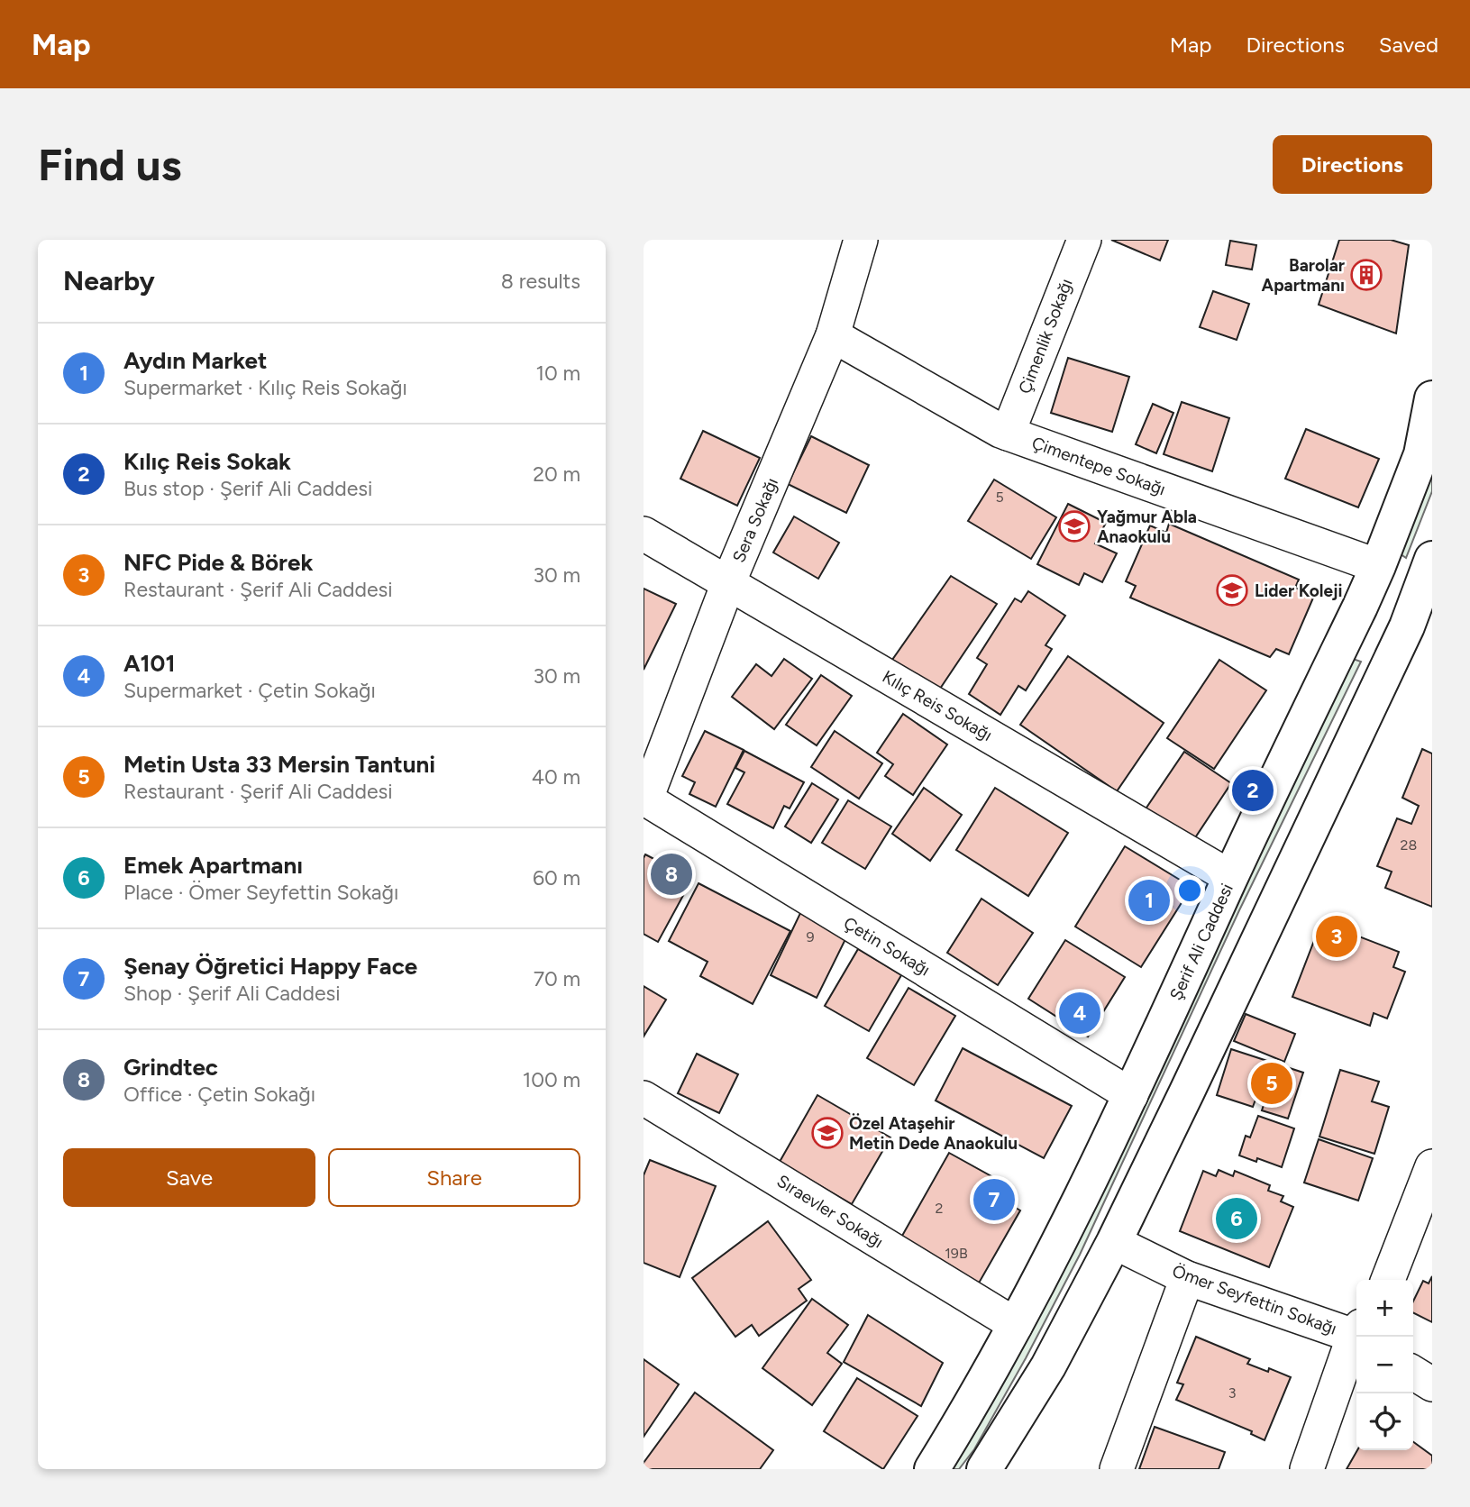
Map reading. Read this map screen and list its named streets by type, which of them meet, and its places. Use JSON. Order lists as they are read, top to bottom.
{
  "streets": {
    "street": [
      "Çimenlik Sokağı",
      "Çimentepe Sokağı",
      "Sera Sokağı",
      "Kılıç Reis Sokağı",
      "Şerif Ali Caddesi",
      "Çetin Sokağı",
      "Sıraevler Sokağı",
      "Ömer Seyfettin Sokağı"
    ]
  },
  "crossings": [
    ["Çimenlik Sokağı", "Çimentepe Sokağı"],
    ["Çimentepe Sokağı", "Sera Sokağı"],
    ["Çimentepe Sokağı", "Şerif Ali Caddesi"],
    ["Sera Sokağı", "Kılıç Reis Sokağı"],
    ["Sera Sokağı", "Çetin Sokağı"],
    ["Kılıç Reis Sokağı", "Şerif Ali Caddesi"],
    ["Şerif Ali Caddesi", "Çetin Sokağı"],
    ["Şerif Ali Caddesi", "Sıraevler Sokağı"]
  ],
  "places": {
    "building": ["Barolar Apartmanı"],
    "school or university": ["Yağmur Abla Anaokulu", "Lider Koleji", "Özel Ataşehir Metin Dede Anaokulu"]
  },
  "house_numbers": [
    "5",
    "28",
    "9",
    "2",
    "19B",
    "3"
  ],
  "page": {
    "header": "Map",
    "nav": ["Map", "Directions", "Saved"],
    "buttons": [
      "Directions",
      ["Save", "Share"]
    ],
    "title": "Find us",
    "heading": ["Nearby", "8 results"],
    "list": [
      {
        "mark": "1",
        "name": "Aydın Market",
        "note": "Supermarket · Kılıç Reis Sokağı",
        "value": "10 m"
      },
      {
        "mark": "2",
        "name": "Kılıç Reis Sokak",
        "note": "Bus stop · Şerif Ali Caddesi",
        "value": "20 m"
      },
      {
        "mark": "3",
        "name": "NFC Pide & Börek",
        "note": "Restaurant · Şerif Ali Caddesi",
        "value": "30 m"
      },
      {
        "mark": "4",
        "name": "A101",
        "note": "Supermarket · Çetin Sokağı",
        "value": "30 m"
      },
      {
        "mark": "5",
        "name": "Metin Usta 33 Mersin Tantuni",
        "note": "Restaurant · Şerif Ali Caddesi",
        "value": "40 m"
      },
      {
        "mark": "6",
        "name": "Emek Apartmanı",
        "note": "Place · Ömer Seyfettin Sokağı",
        "value": "60 m"
      },
      {
        "mark": "7",
        "name": "Şenay Öğretici Happy Face",
        "note": "Shop · Şerif Ali Caddesi",
        "value": "70 m"
      },
      {
        "mark": "8",
        "name": "Grindtec",
        "note": "Office · Çetin Sokağı",
        "value": "100 m"
      }
    ],
    "pins": [
      "2",
      "8",
      "1",
      "3",
      "4",
      "5",
      "7",
      "6"
    ],
    "map_buttons": ["+", "−"]
  }
}
